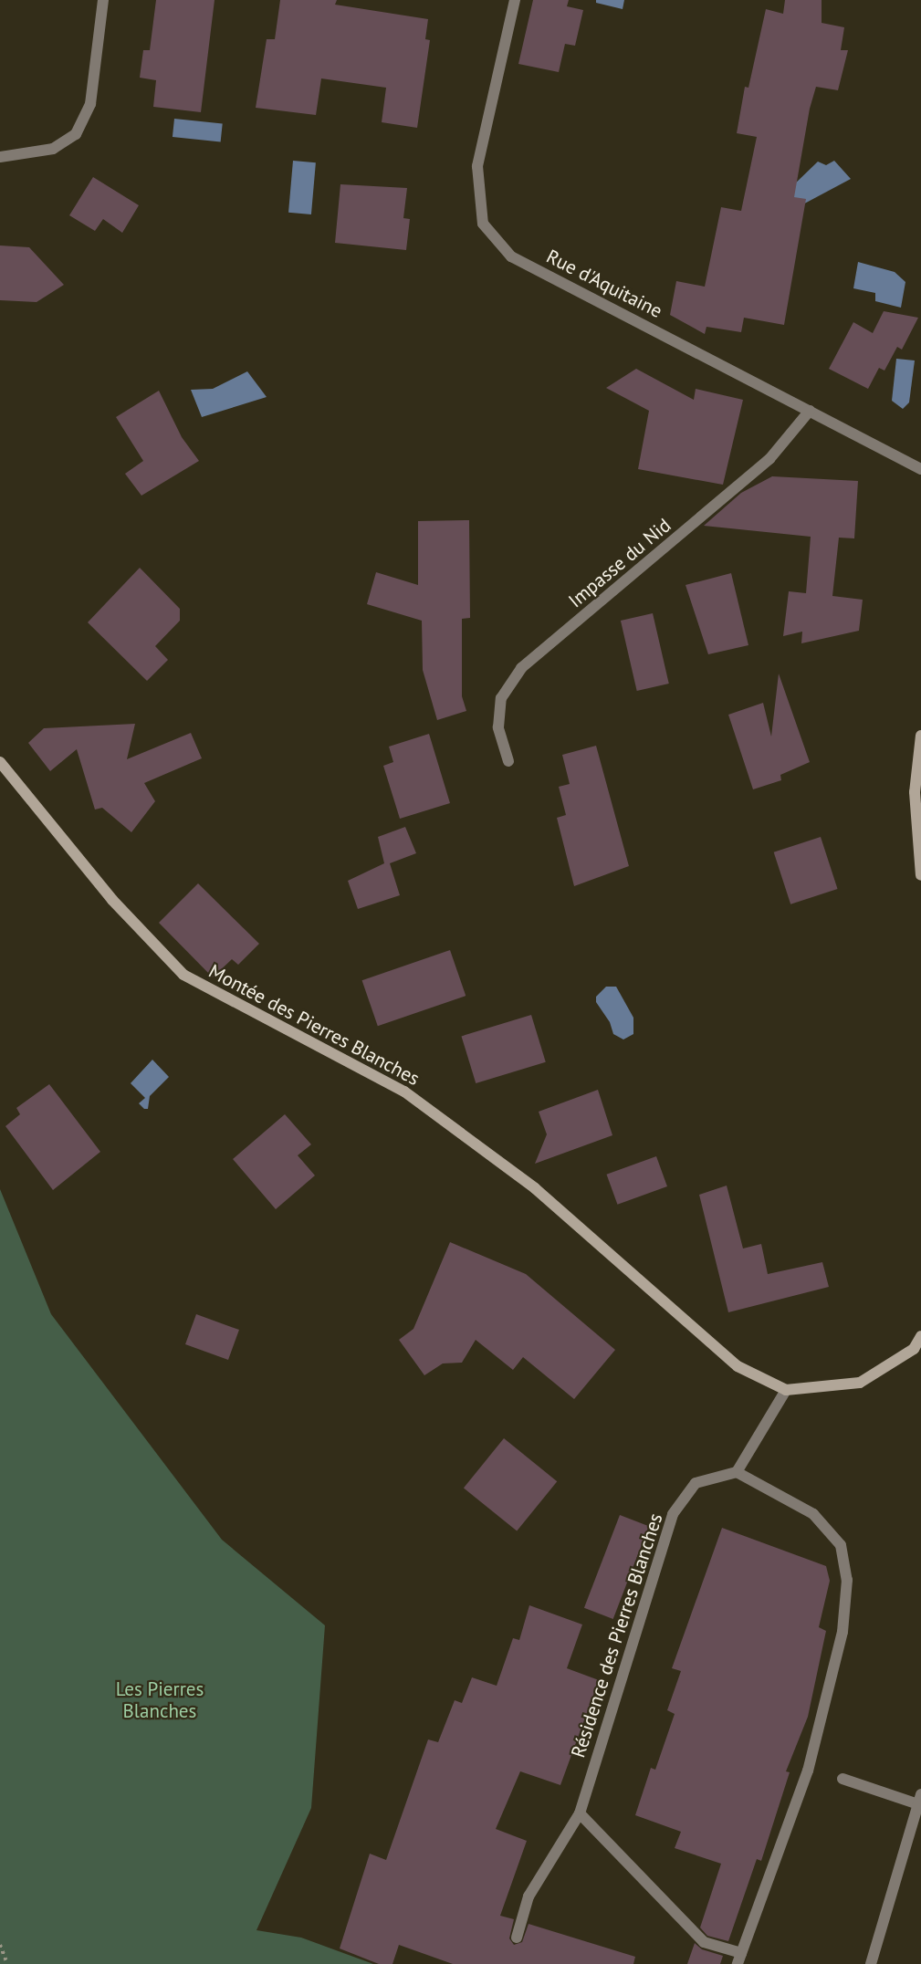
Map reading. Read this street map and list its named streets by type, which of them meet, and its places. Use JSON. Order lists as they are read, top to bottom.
{
  "streets": {
    "street": [
      "Rue d'Aquitaine",
      "Impasse du Nid",
      "Montée des Pierres Blanches",
      "Résidence des Pierres Blanches"
    ]
  },
  "crossings": [
    ["Rue d'Aquitaine", "Impasse du Nid"]
  ],
  "parks": ["Les Pierres Blanches"]
}
